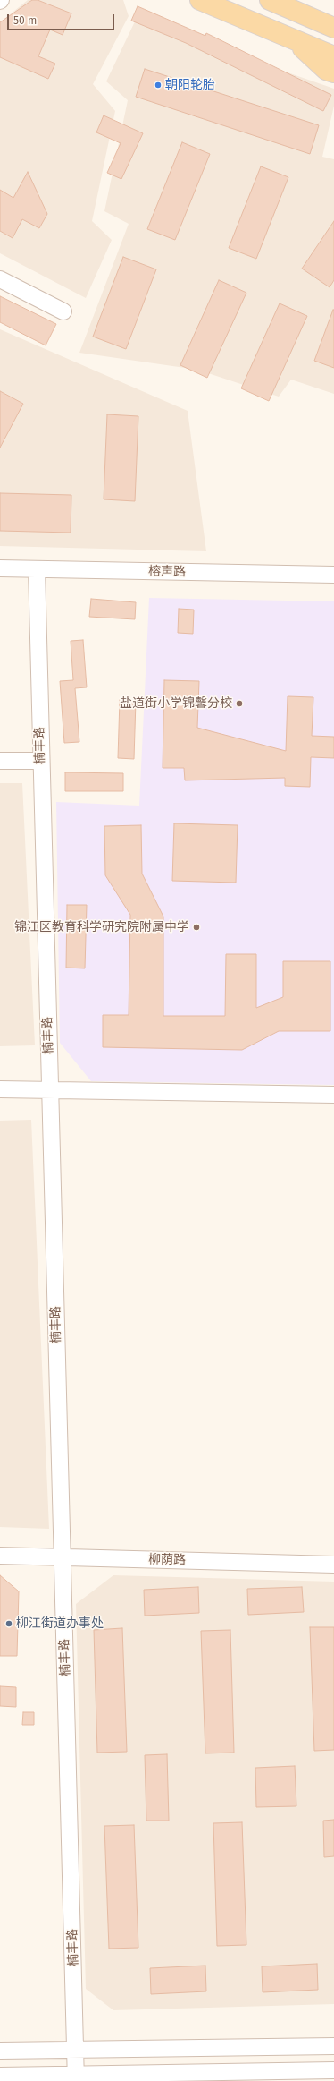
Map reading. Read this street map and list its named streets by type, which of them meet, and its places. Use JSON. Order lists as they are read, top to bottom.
{
  "streets": {
    "street": ["榕声路", "楠丰路", "柳荫路"]
  },
  "crossings": [
    ["榕声路", "楠丰路"],
    ["楠丰路", "柳荫路"]
  ],
  "places": [
    "朝阳轮胎",
    "盐道街小学锦馨分校",
    "锦江区教育科学研究院附属中学",
    "柳江街道办事处"
  ],
  "scale_bar": "50 m"
}
